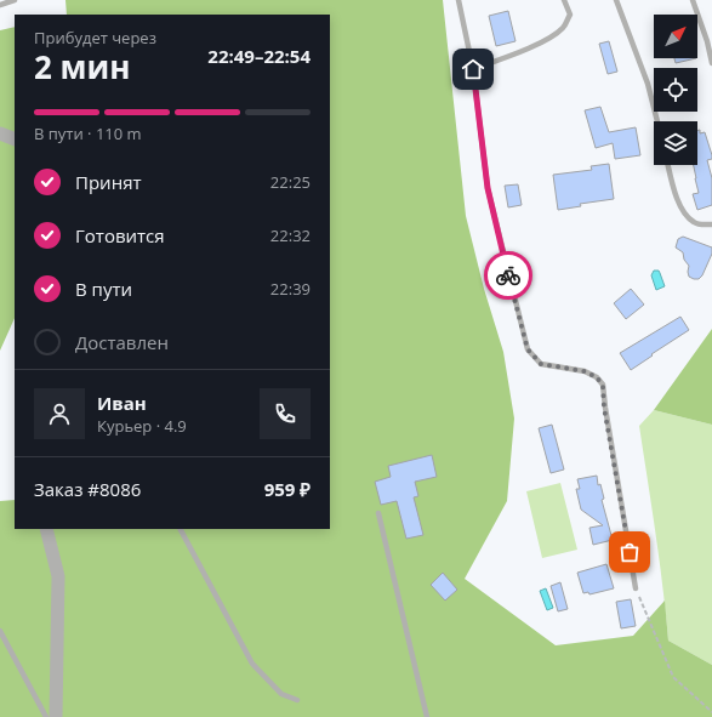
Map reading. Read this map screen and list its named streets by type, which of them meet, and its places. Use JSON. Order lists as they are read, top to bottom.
{
  "north": "top right",
  "page": {
    "heading": ["2 мин", "Прибудет через", "22:49–22:54"],
    "panel": [
      "Иван",
      "Курьер · 4.9",
      "Заказ #8086",
      "959 ₽"
    ],
    "bar": "В пути · 110 m",
    "list": [
      ["Принят", "22:25"],
      ["Готовится", "22:32"],
      ["В пути", "22:39"],
      "Доставлен"
    ]
  }
}
